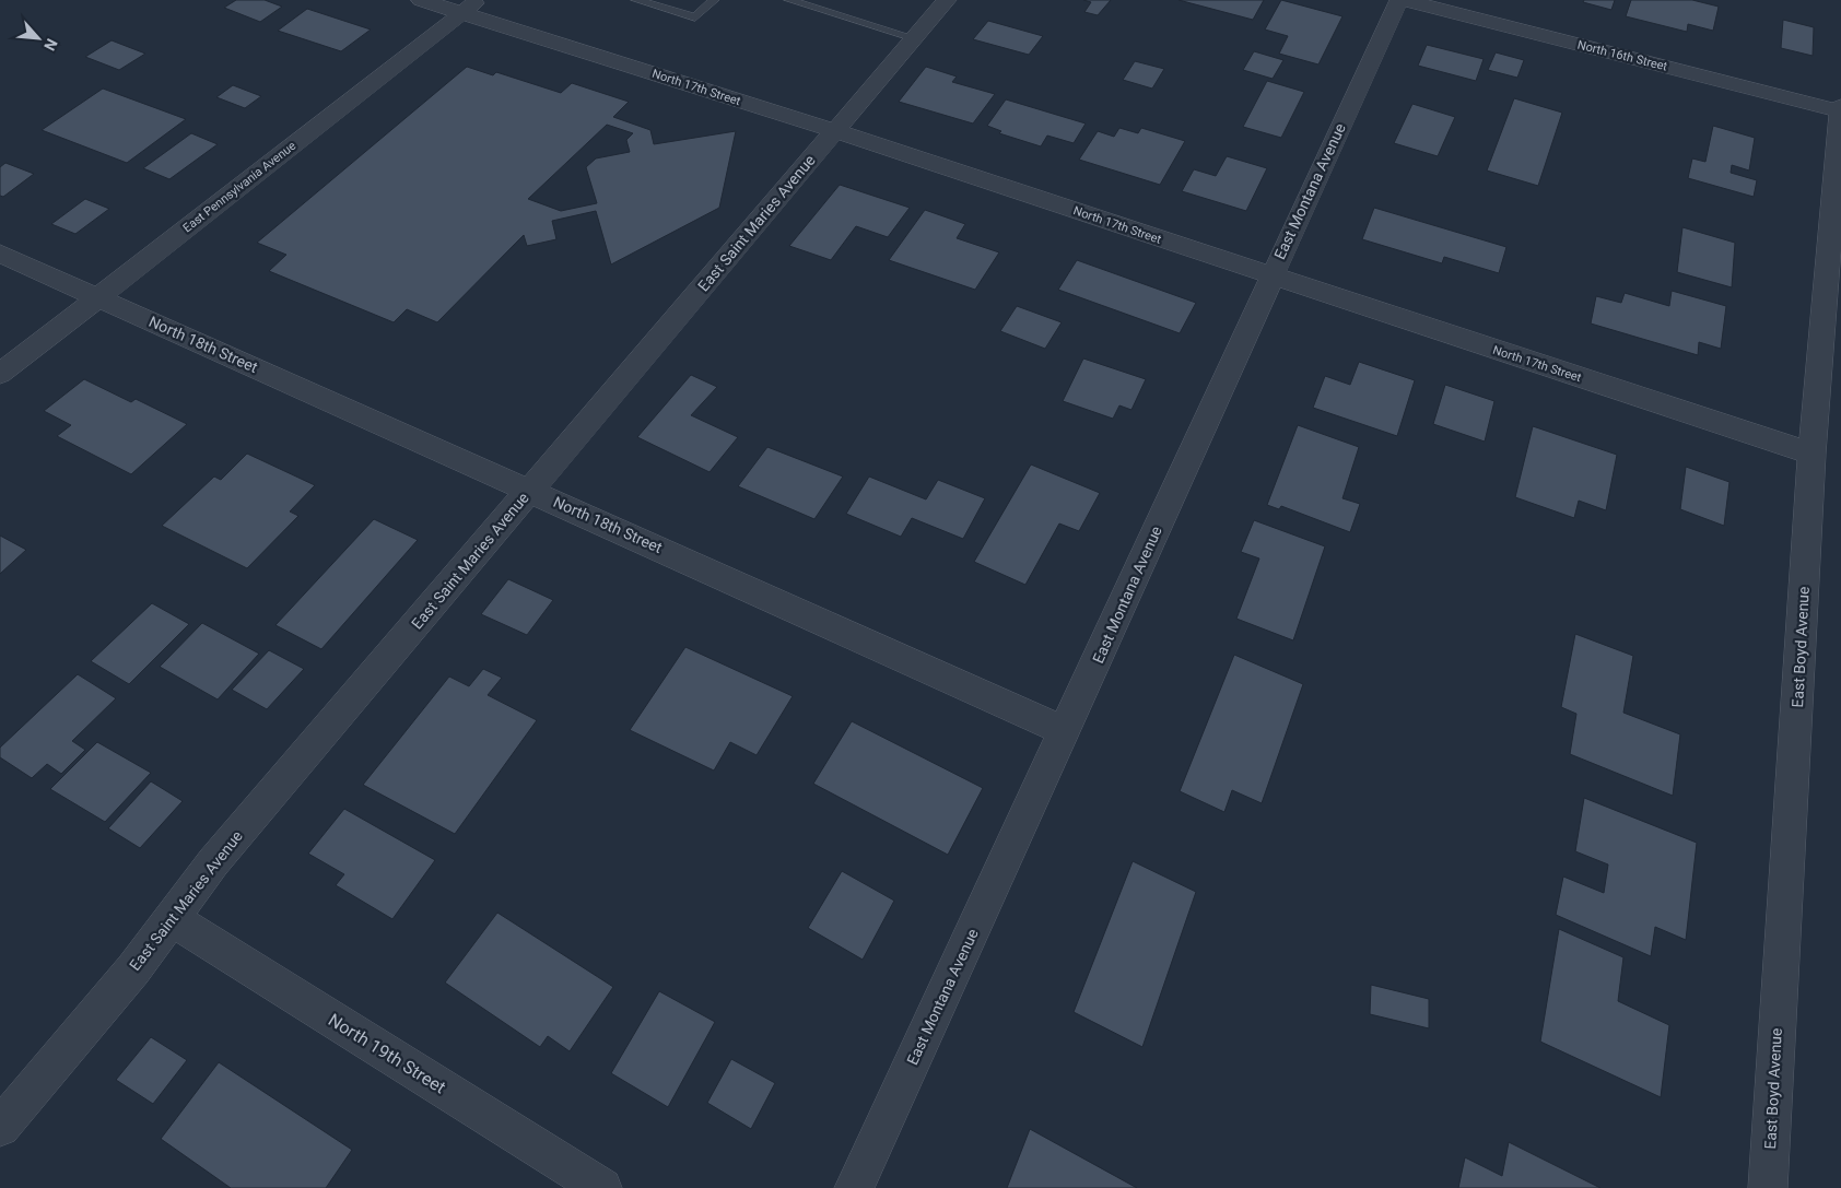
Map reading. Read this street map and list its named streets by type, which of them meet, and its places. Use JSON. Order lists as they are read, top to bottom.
{
  "streets": {
    "street": [
      "North 16th Street",
      "North 17th Street",
      "East Pennsylvania Avenue",
      "East Montana Avenue",
      "East Saint Maries Avenue",
      "North 18th Street",
      "East Boyd Avenue",
      "North 19th Street"
    ]
  },
  "crossings": [
    ["North 16th Street", "East Boyd Avenue"],
    ["North 17th Street", "East Pennsylvania Avenue"],
    ["North 17th Street", "East Montana Avenue"],
    ["North 17th Street", "East Saint Maries Avenue"],
    ["North 17th Street", "East Boyd Avenue"],
    ["East Pennsylvania Avenue", "North 18th Street"],
    ["East Montana Avenue", "North 18th Street"],
    ["East Saint Maries Avenue", "North 18th Street"],
    ["East Saint Maries Avenue", "North 19th Street"]
  ],
  "north": "bottom right"
}
